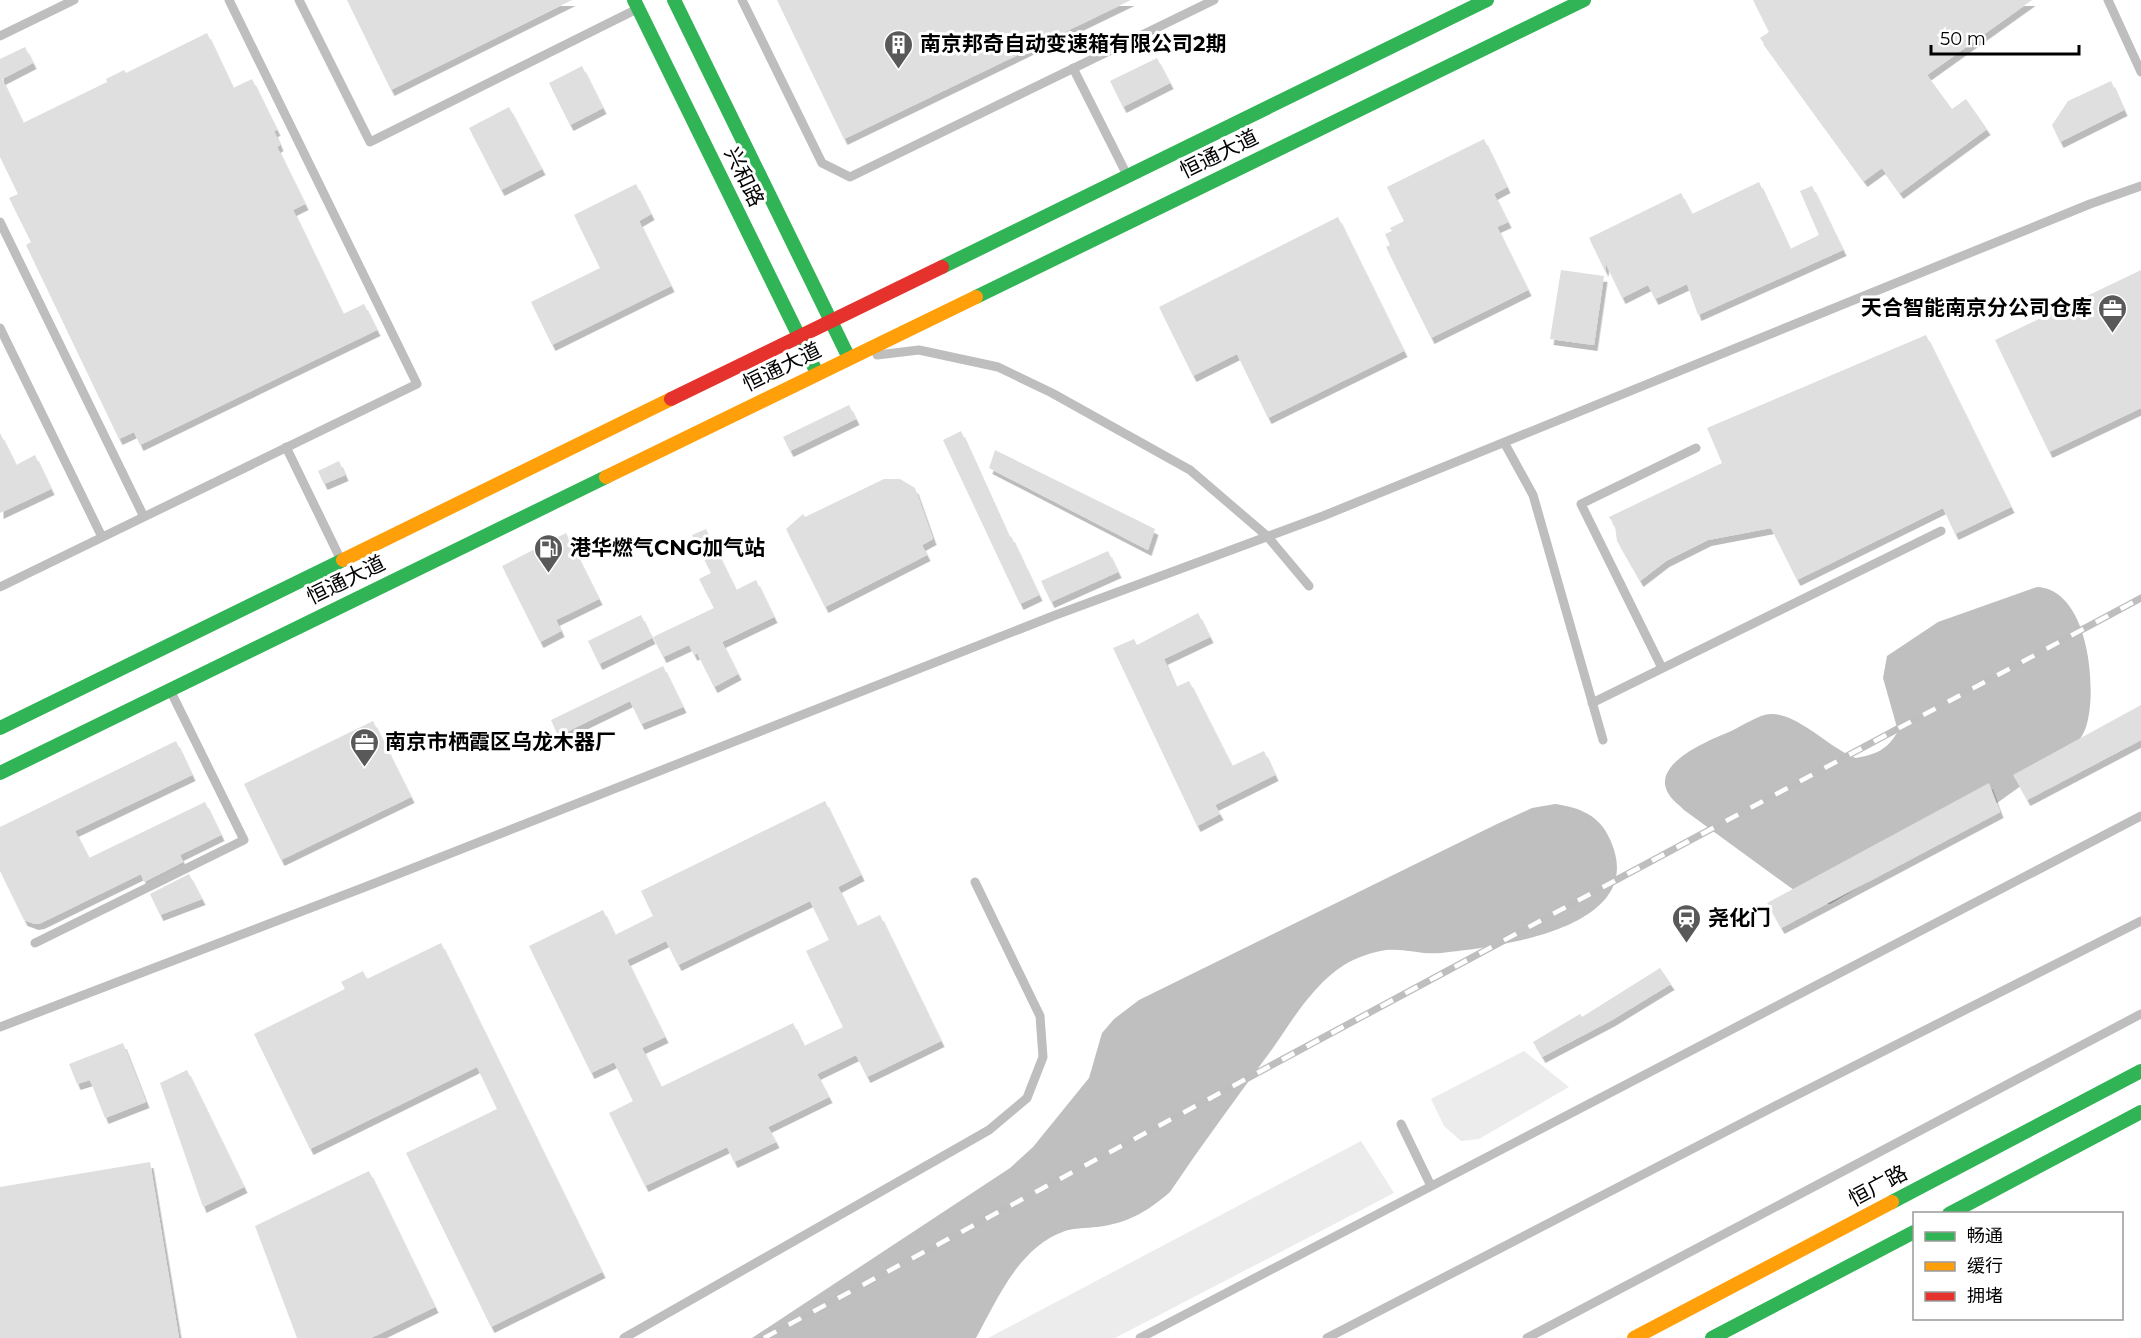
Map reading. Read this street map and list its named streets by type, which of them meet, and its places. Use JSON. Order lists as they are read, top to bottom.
{
  "streets": {
    "main road": ["恒通大道", "兴和路", "恒广路"]
  },
  "crossings": [
    ["恒通大道", "兴和路"]
  ],
  "places": {
    "building": ["南京邦奇自动变速箱有限公司2期"],
    "office": ["天合智能南京分公司仓库", "南京市栖霞区乌龙木器厂"],
    "fuel station": ["港华燃气CNG加气站"],
    "station": ["尧化门"]
  },
  "legend": ["畅通", "缓行", "拥堵"],
  "scale_bar": "50 m"
}
